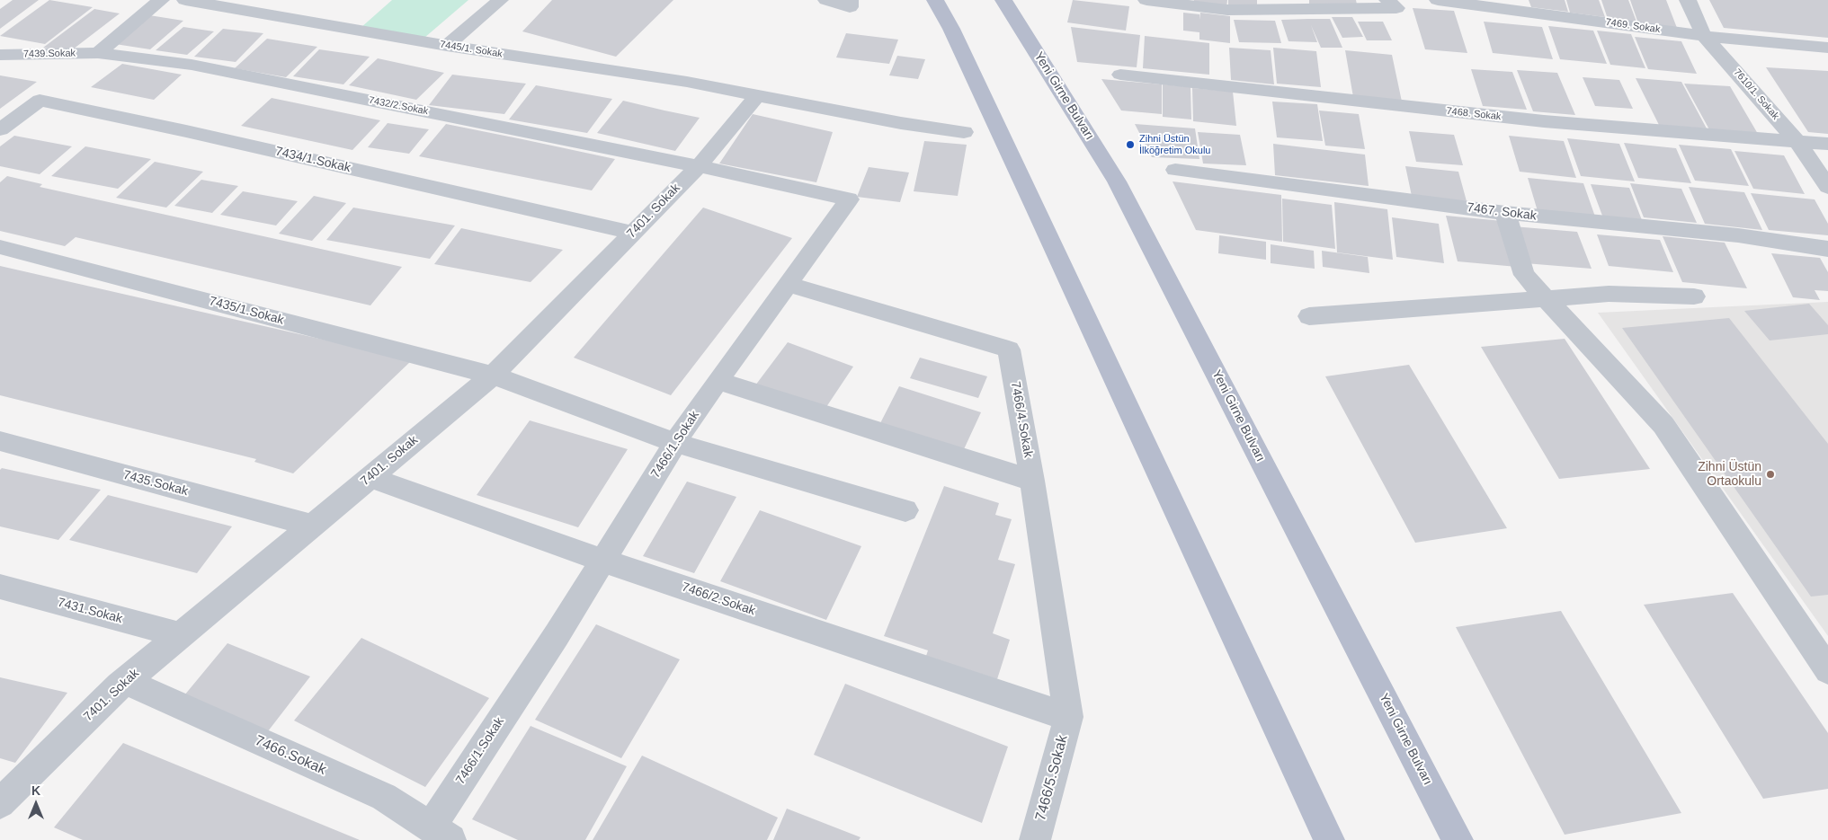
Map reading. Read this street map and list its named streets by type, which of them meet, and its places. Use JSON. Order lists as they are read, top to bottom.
{
  "streets": {
    "main road": ["Yeni Girne Bulvarı"],
    "street": [
      "7469. Sokak",
      "7445/1. Sokak",
      "7439.Sokak",
      "7610/1. Sokak",
      "7432/2.Sokak",
      "7468. Sokak",
      "7434/1.Sokak",
      "7401. Sokak",
      "7467. Sokak",
      "7435/1.Sokak",
      "7466/4.Sokak",
      "7466/1.Sokak",
      "7435.Sokak",
      "7466/2.Sokak",
      "7431.Sokak",
      "7466.Sokak",
      "7466/5.Sokak"
    ]
  },
  "crossings": [
    ["7469. Sokak", "7610/1. Sokak"],
    ["7445/1. Sokak", "7401. Sokak"],
    ["7439.Sokak", "7432/2.Sokak"],
    ["7610/1. Sokak", "7468. Sokak"],
    ["7432/2.Sokak", "7401. Sokak"],
    ["7432/2.Sokak", "7466/1.Sokak"],
    ["7434/1.Sokak", "7401. Sokak"],
    ["7401. Sokak", "7435/1.Sokak"],
    ["7401. Sokak", "7466/1.Sokak"],
    ["7401. Sokak", "7435.Sokak"],
    ["7401. Sokak", "7466/2.Sokak"],
    ["7401. Sokak", "7431.Sokak"],
    ["7401. Sokak", "7466.Sokak"],
    ["7435/1.Sokak", "7466/1.Sokak"],
    ["7466/4.Sokak", "7466/1.Sokak"],
    ["7466/4.Sokak", "7466/2.Sokak"],
    ["7466/4.Sokak", "7466/5.Sokak"],
    ["7466/1.Sokak", "7466/2.Sokak"],
    ["7466/1.Sokak", "7466.Sokak"],
    ["7466/2.Sokak", "7466/5.Sokak"]
  ],
  "places": ["Zihni Üstün İlköğretim Okulu", "Zihni Üstün Ortaokulu"],
  "north": "top"
}
